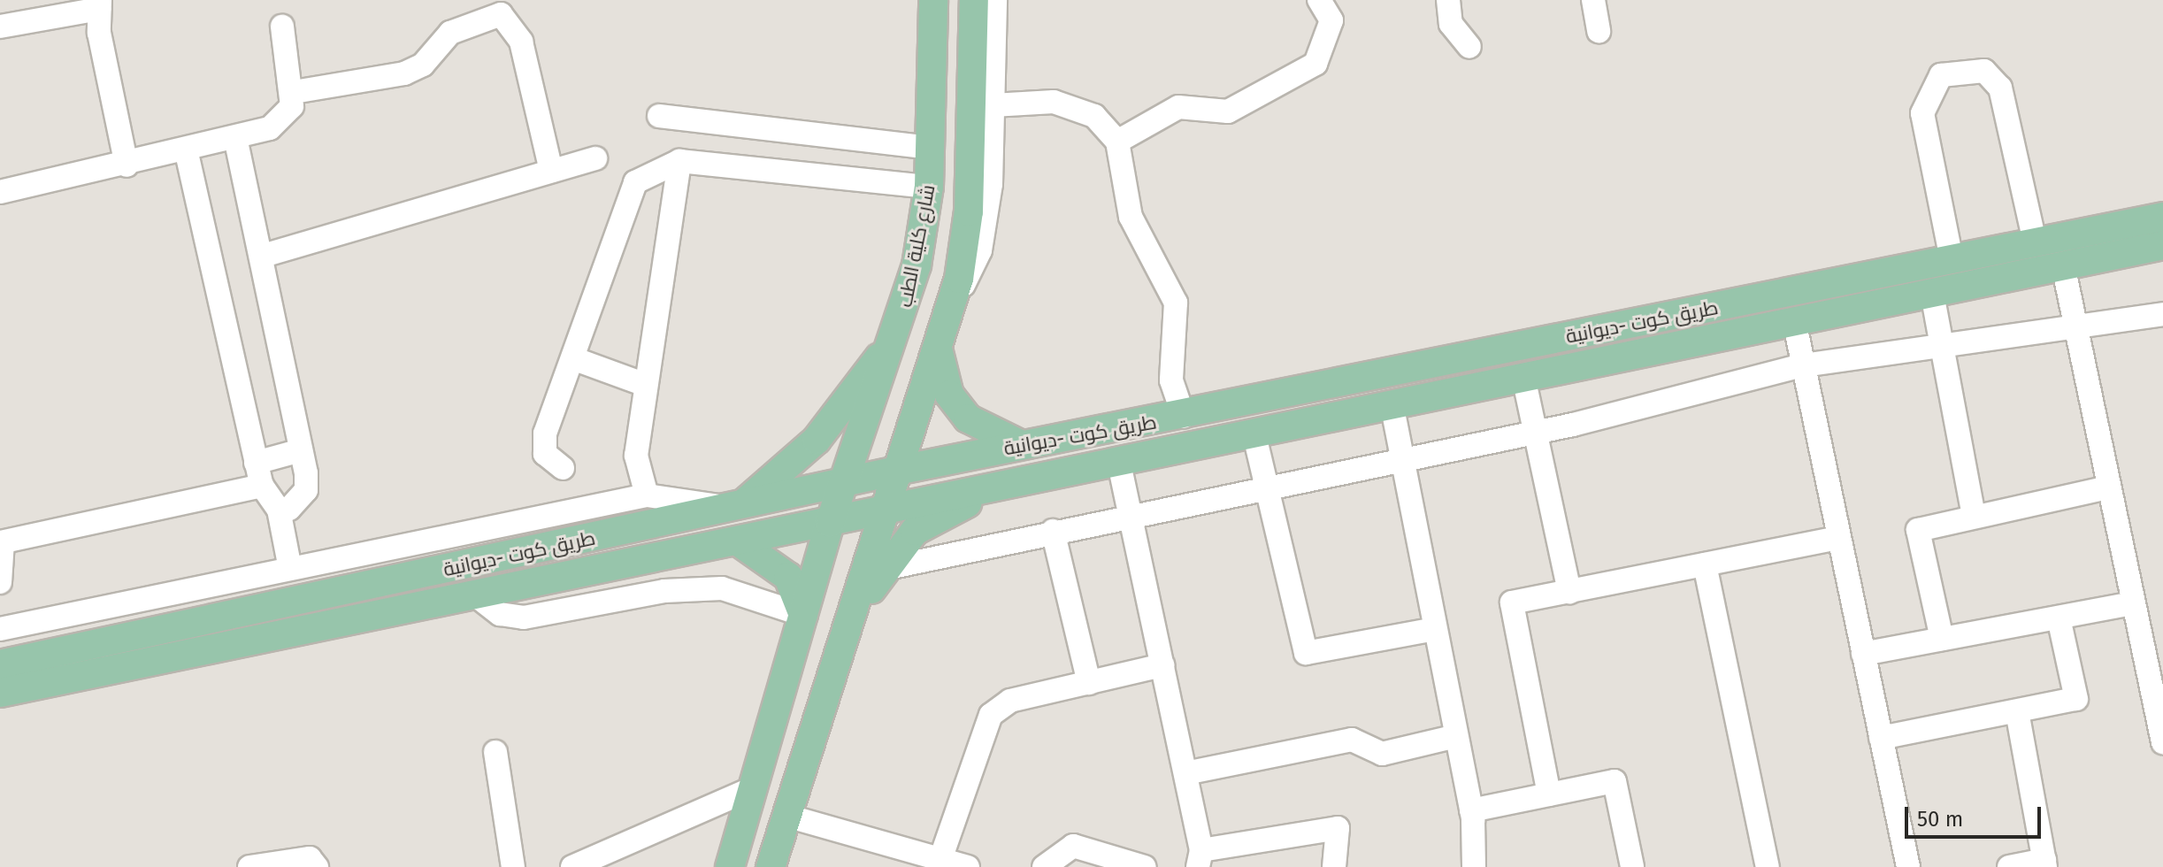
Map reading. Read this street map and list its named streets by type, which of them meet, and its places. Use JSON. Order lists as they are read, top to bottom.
{
  "streets": {
    "main road": ["شارع كلية الطب", "طريق كوت -ديوانية"]
  },
  "crossings": [
    ["شارع كلية الطب", "طريق كوت -ديوانية"]
  ],
  "scale_bar": "50 m"
}
